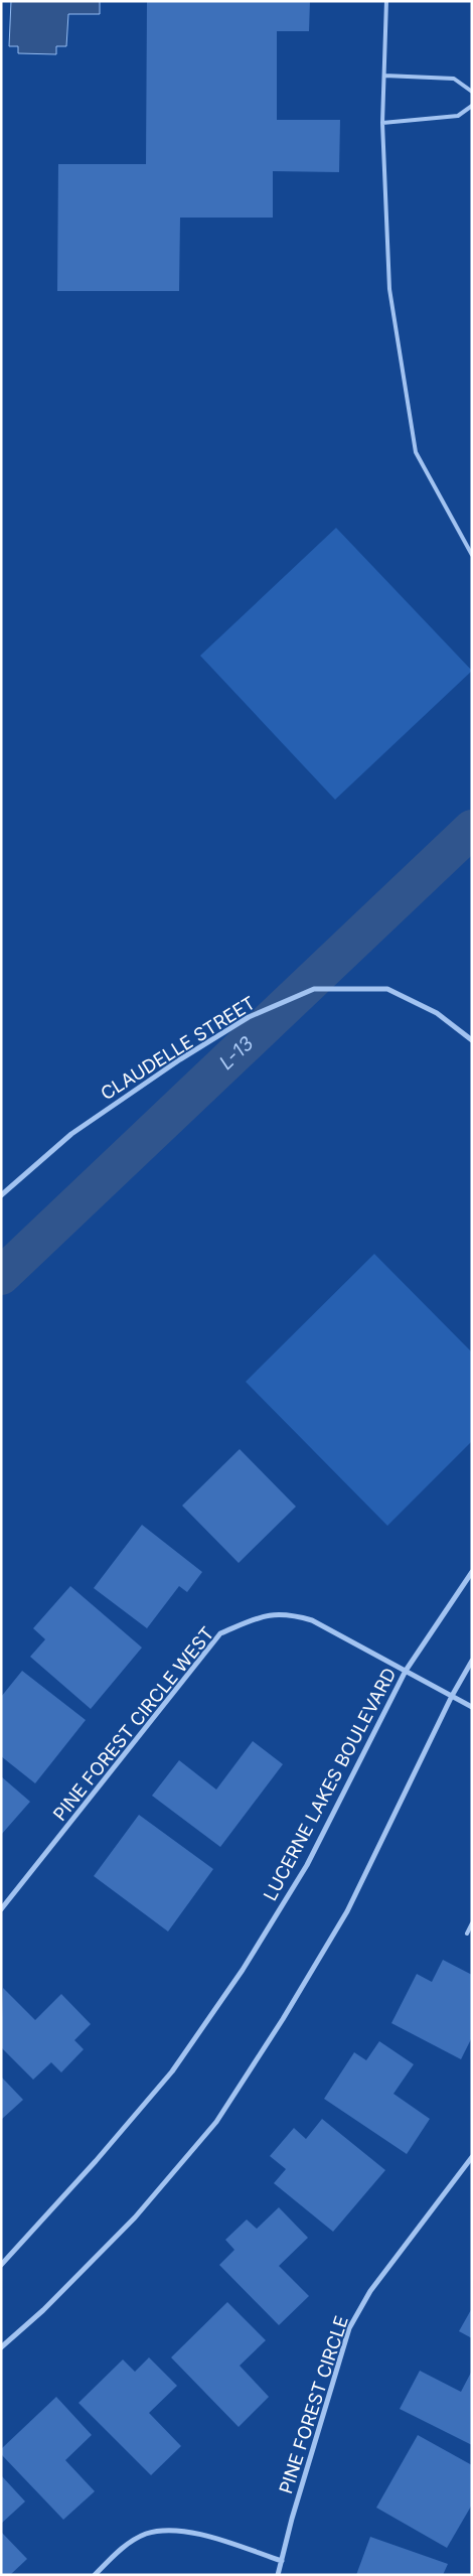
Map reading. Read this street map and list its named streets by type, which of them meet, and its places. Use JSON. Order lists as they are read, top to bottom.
{
  "streets": {
    "street": [
      "CLAUDELLE STREET",
      "PINE FOREST CIRCLE WEST",
      "LUCERNE LAKES BOULEVARD",
      "PINE FOREST CIRCLE"
    ]
  },
  "crossings": [
    ["PINE FOREST CIRCLE WEST", "LUCERNE LAKES BOULEVARD"]
  ],
  "water": ["L-13"]
}
